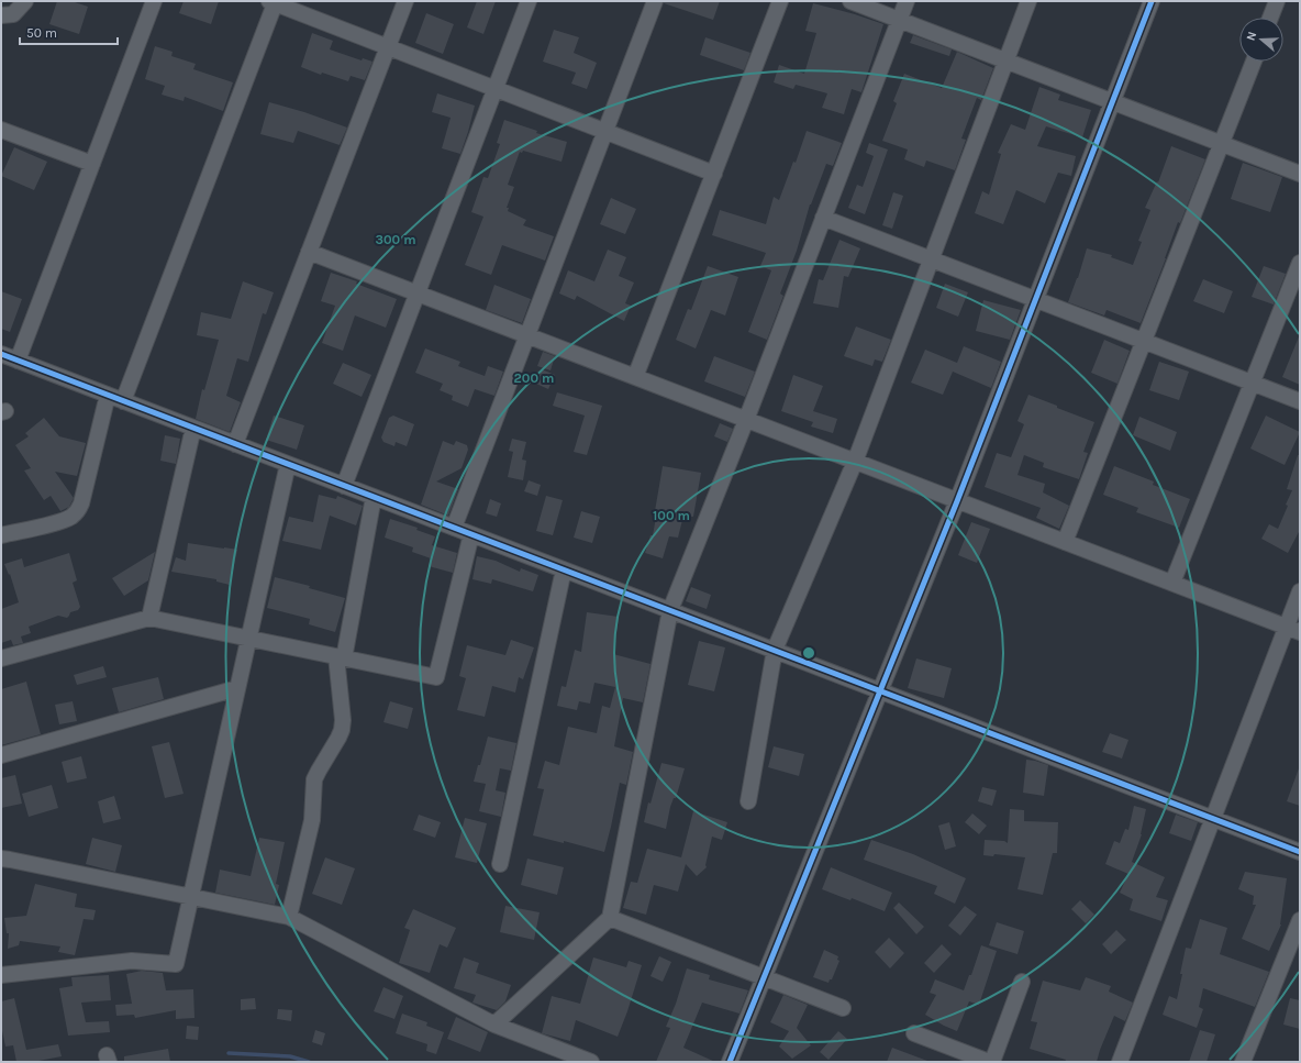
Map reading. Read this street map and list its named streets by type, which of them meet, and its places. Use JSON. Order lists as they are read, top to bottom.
{
  "scale_bar": "50 m",
  "north": "left",
  "rings": ["300 m", "200 m", "100 m"]
}
